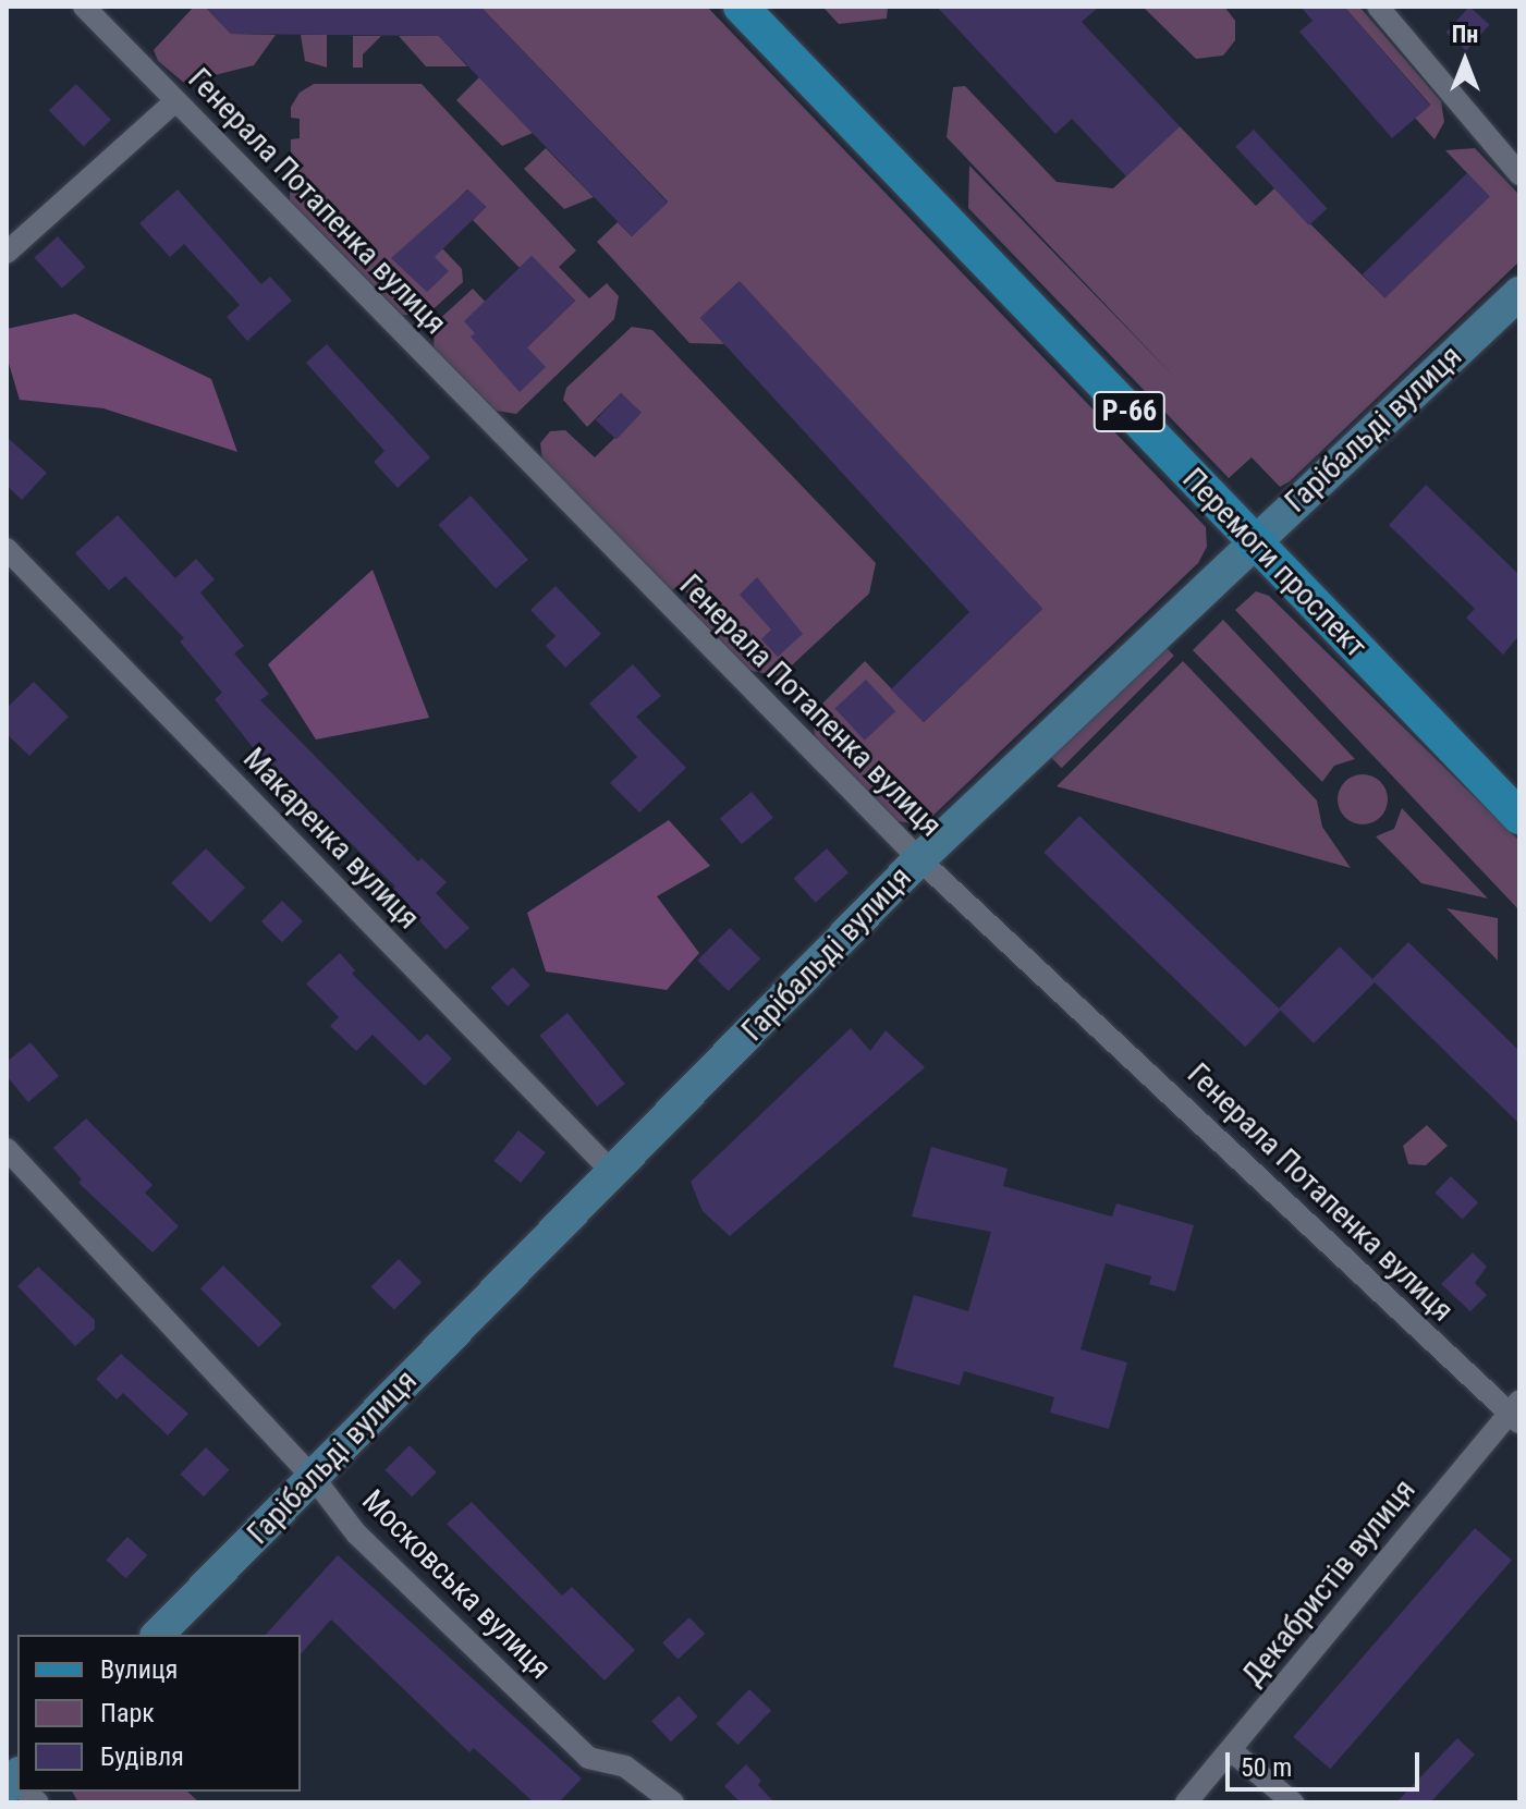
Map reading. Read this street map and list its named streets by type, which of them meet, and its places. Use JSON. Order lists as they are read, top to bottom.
{
  "streets": {
    "main road": ["Р-66", "Перемоги проспект"],
    "street": [
      "Генерала Потапенка вулиця",
      "Гарібальді вулиця",
      "Макаренка вулиця",
      "Декабристів вулиця",
      "Московська вулиця"
    ]
  },
  "crossings": [
    ["Генерала Потапенка вулиця", "Гарібальді вулиця"],
    ["Генерала Потапенка вулиця", "Декабристів вулиця"],
    ["Гарібальді вулиця", "Перемоги проспект"],
    ["Гарібальді вулиця", "Макаренка вулиця"],
    ["Гарібальді вулиця", "Московська вулиця"]
  ],
  "legend": ["Вулиця", "Парк", "Будівля"],
  "scale_bar": "50 m",
  "north": "top"
}
